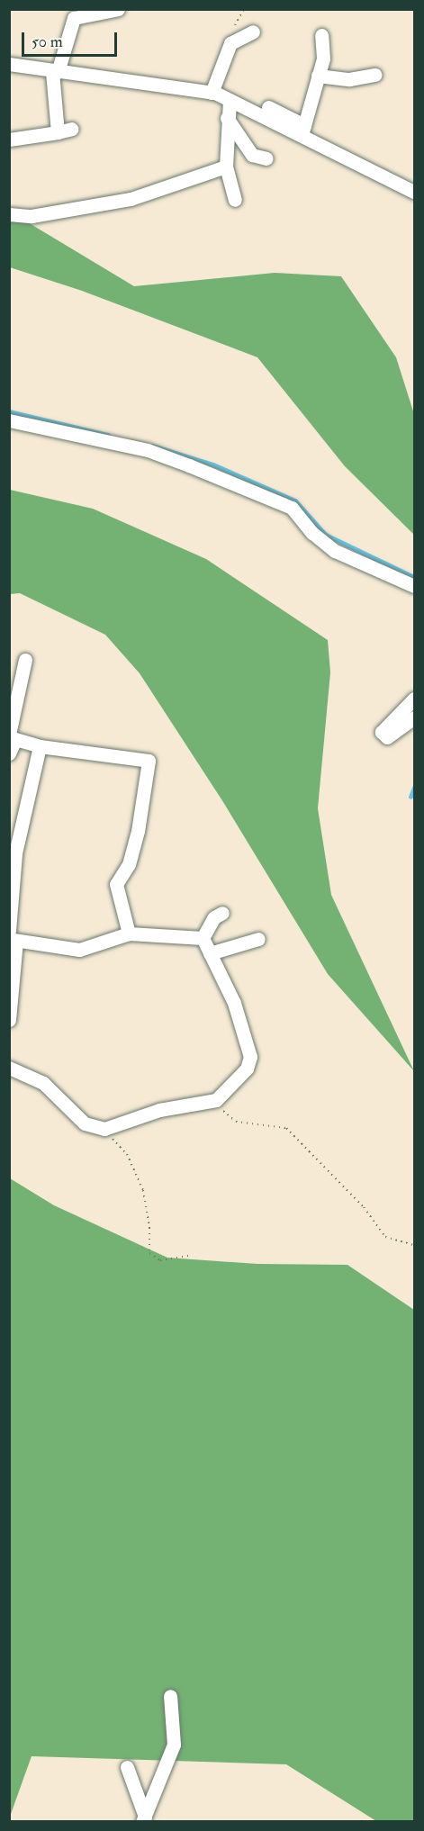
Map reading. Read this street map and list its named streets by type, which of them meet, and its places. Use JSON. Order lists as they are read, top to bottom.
{
  "scale_bar": "50 m"
}
